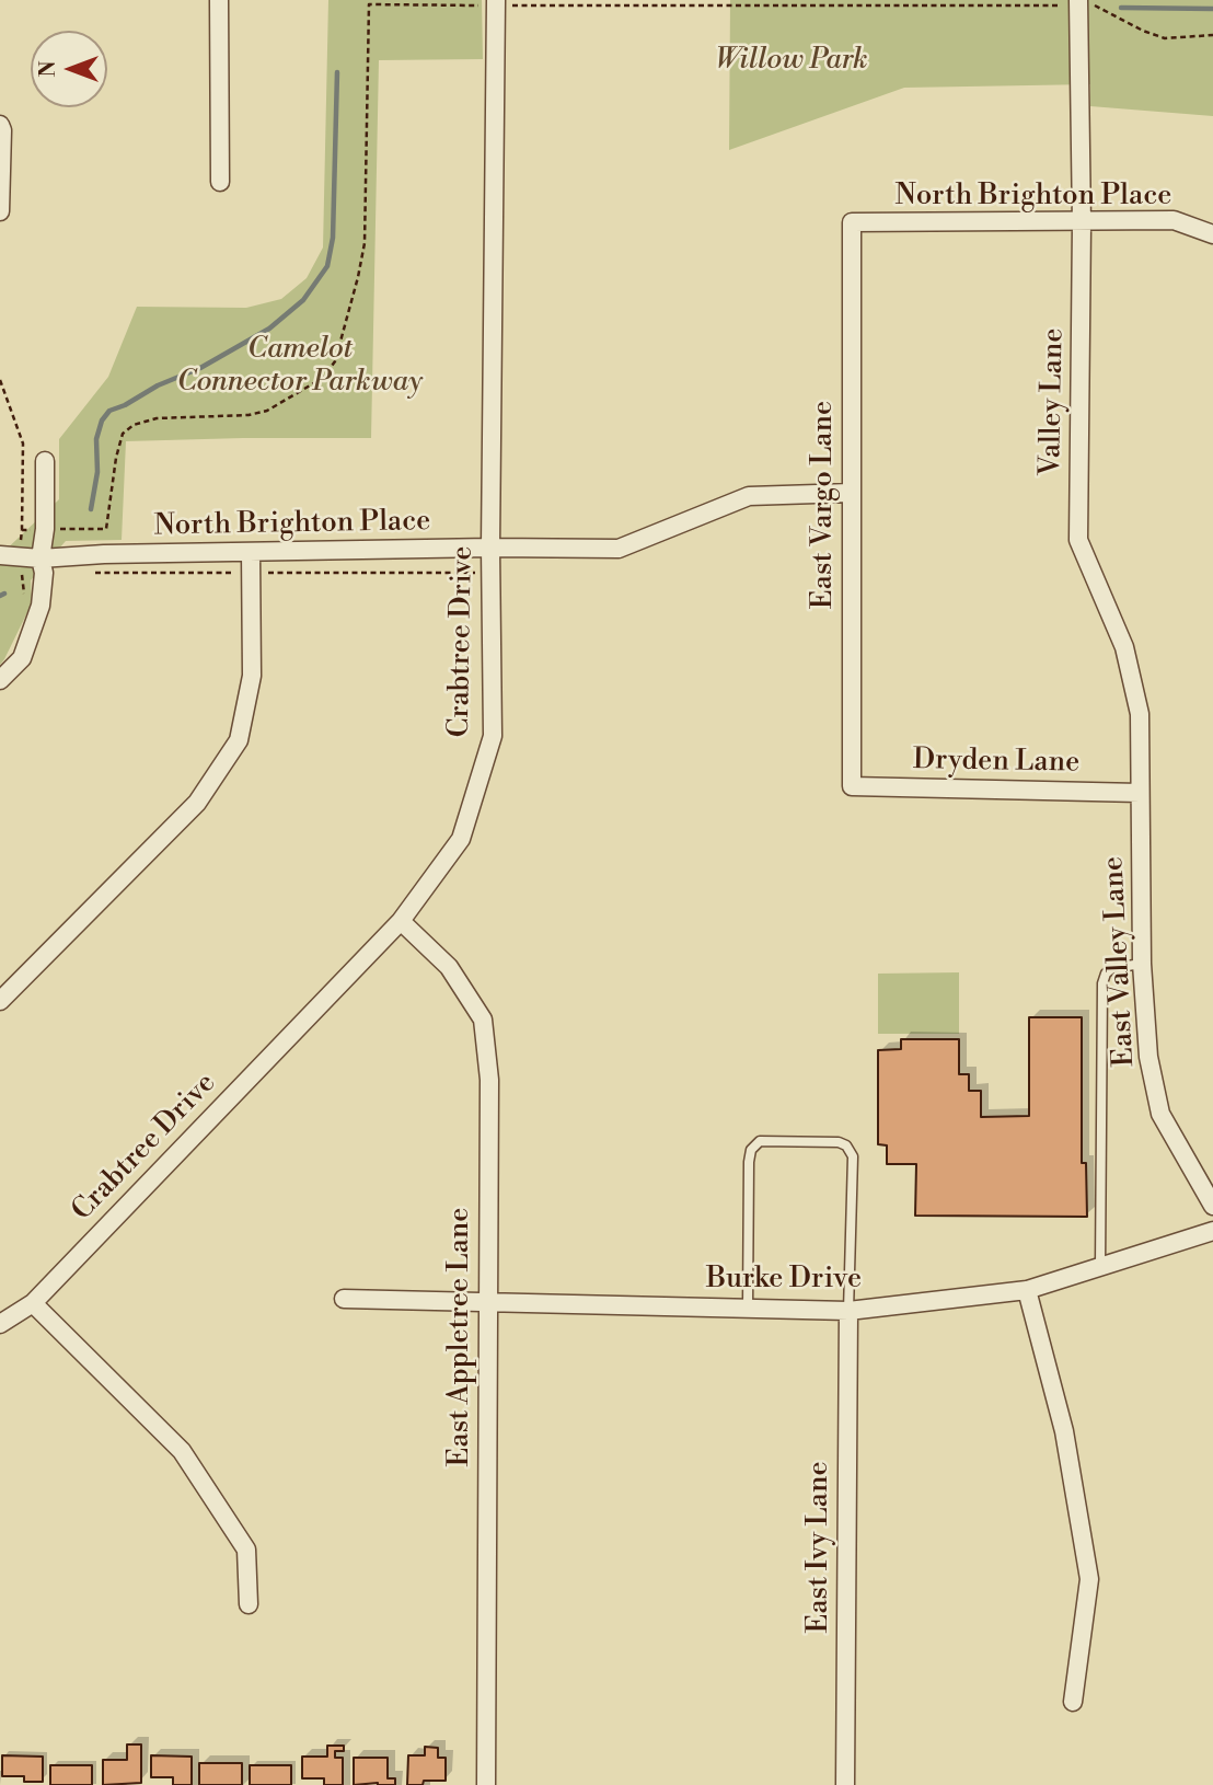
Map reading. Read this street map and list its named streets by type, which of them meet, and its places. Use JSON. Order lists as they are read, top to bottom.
{
  "streets": {
    "street": [
      "North Brighton Place",
      "Valley Lane",
      "East Vargo Lane",
      "Crabtree Drive",
      "Dryden Lane",
      "East Valley Lane",
      "Burke Drive",
      "East Appletree Lane",
      "East Ivy Lane"
    ]
  },
  "crossings": [
    ["North Brighton Place", "Valley Lane"],
    ["North Brighton Place", "East Vargo Lane"],
    ["North Brighton Place", "Crabtree Drive"],
    ["Valley Lane", "Dryden Lane"],
    ["Valley Lane", "East Valley Lane"],
    ["East Vargo Lane", "Dryden Lane"],
    ["Crabtree Drive", "East Appletree Lane"],
    ["Dryden Lane", "East Valley Lane"],
    ["Burke Drive", "East Appletree Lane"],
    ["Burke Drive", "East Ivy Lane"]
  ],
  "parks": ["Willow Park", "Camelot Connector Parkway"],
  "north": "left"
}
